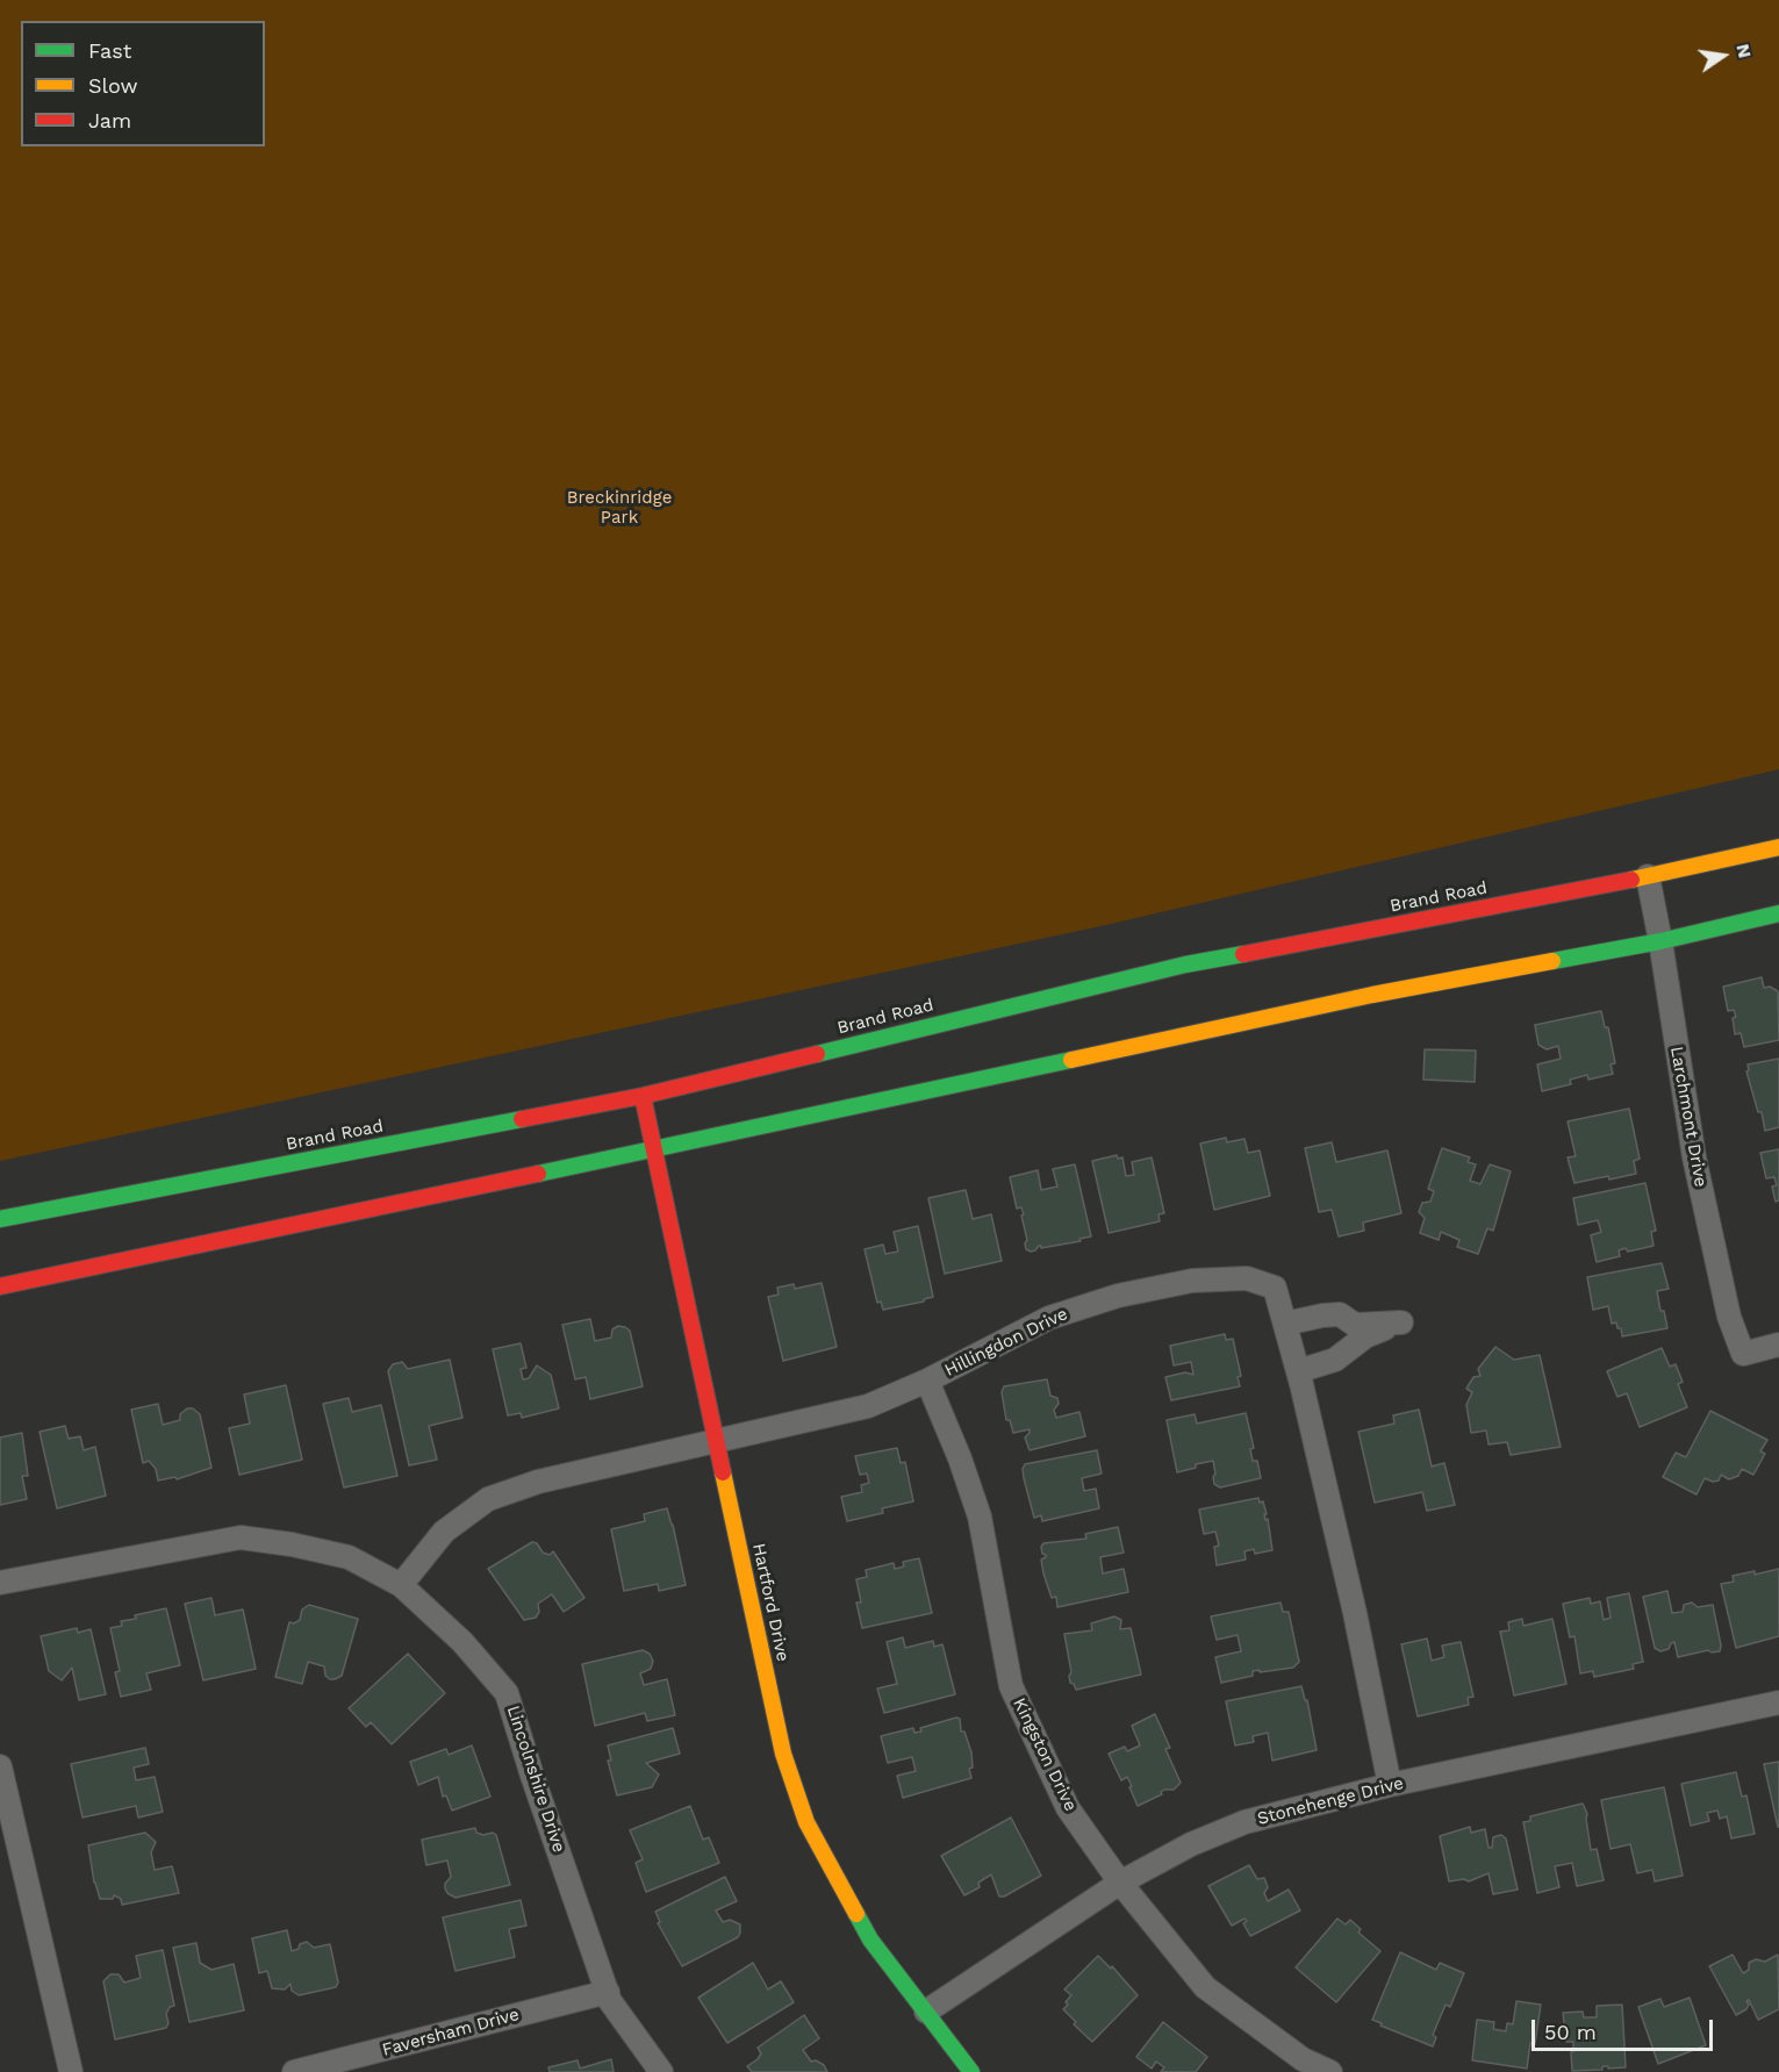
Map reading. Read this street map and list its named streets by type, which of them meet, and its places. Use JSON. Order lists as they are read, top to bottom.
{
  "streets": {
    "main road": ["Brand Road", "Hartford Drive"],
    "street": [
      "Larchmont Drive",
      "Hillingdon Drive",
      "Kingston Drive",
      "Lincolnshire Drive",
      "Stonehenge Drive",
      "Faversham Drive"
    ]
  },
  "crossings": [
    ["Brand Road", "Larchmont Drive"],
    ["Brand Road", "Hartford Drive"],
    ["Hillingdon Drive", "Hartford Drive"],
    ["Hillingdon Drive", "Kingston Drive"],
    ["Hillingdon Drive", "Lincolnshire Drive"],
    ["Hillingdon Drive", "Stonehenge Drive"],
    ["Hartford Drive", "Stonehenge Drive"],
    ["Kingston Drive", "Stonehenge Drive"],
    ["Lincolnshire Drive", "Faversham Drive"]
  ],
  "parks": ["Breckinridge Park"],
  "legend": ["Fast", "Slow", "Jam"],
  "scale_bar": "50 m",
  "north": "right"
}
